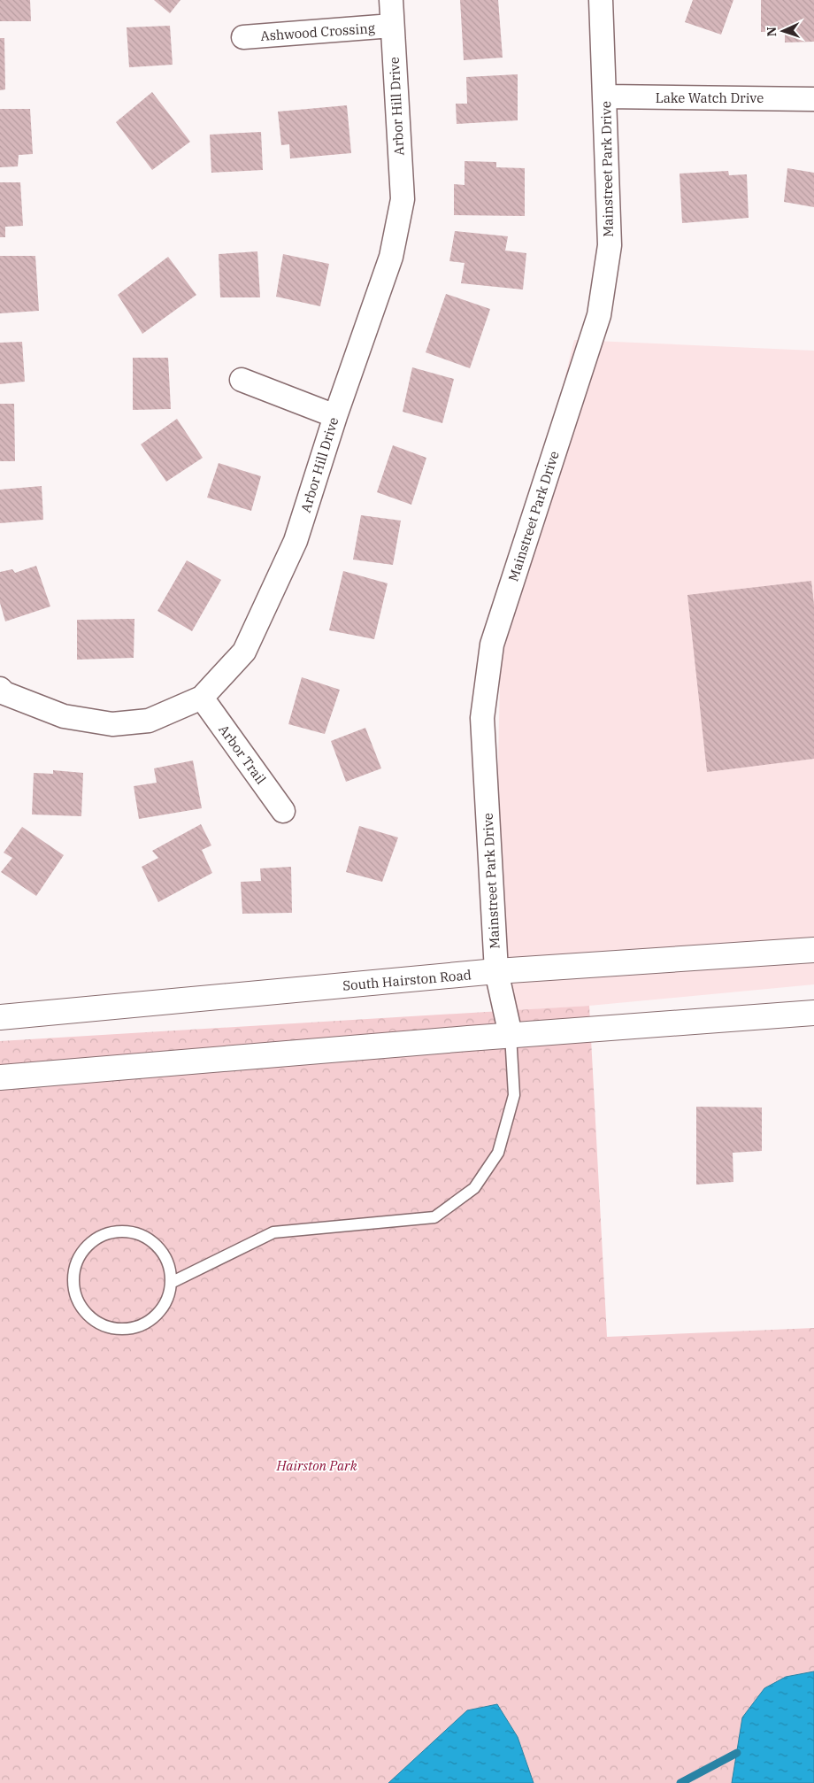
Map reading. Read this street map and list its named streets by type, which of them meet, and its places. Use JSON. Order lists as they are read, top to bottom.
{
  "streets": {
    "main road": ["South Hairston Road"],
    "street": [
      "Ashwood Crossing",
      "Lake Watch Drive",
      "Arbor Hill Drive",
      "Mainstreet Park Drive",
      "Arbor Trail"
    ]
  },
  "crossings": [
    ["Ashwood Crossing", "Arbor Hill Drive"],
    ["Lake Watch Drive", "Mainstreet Park Drive"],
    ["Arbor Hill Drive", "Arbor Trail"],
    ["Mainstreet Park Drive", "South Hairston Road"]
  ],
  "parks": ["Hairston Park"],
  "north": "left"
}
